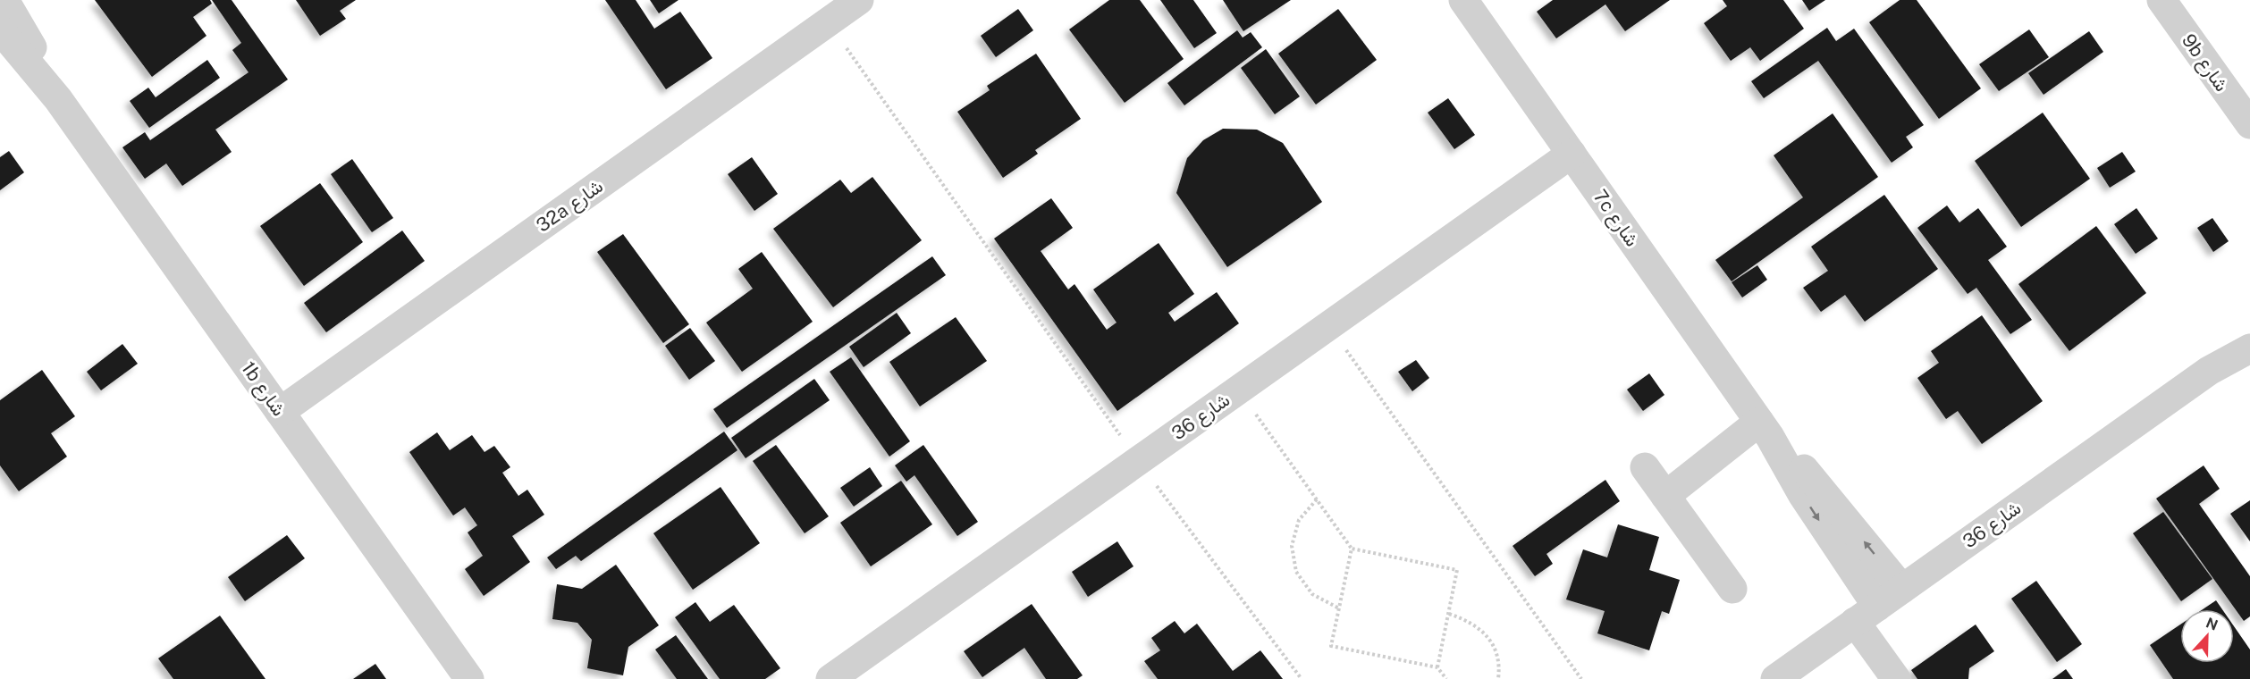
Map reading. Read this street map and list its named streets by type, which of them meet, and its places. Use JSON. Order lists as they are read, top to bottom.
{
  "streets": {
    "street": [
      "9b شارع",
      "32a شارع",
      "7c شارع",
      "1b شارع",
      "شارع 36"
    ]
  },
  "crossings": [
    ["32a شارع", "1b شارع"],
    ["7c شارع", "شارع 36"]
  ],
  "north": "top"
}
